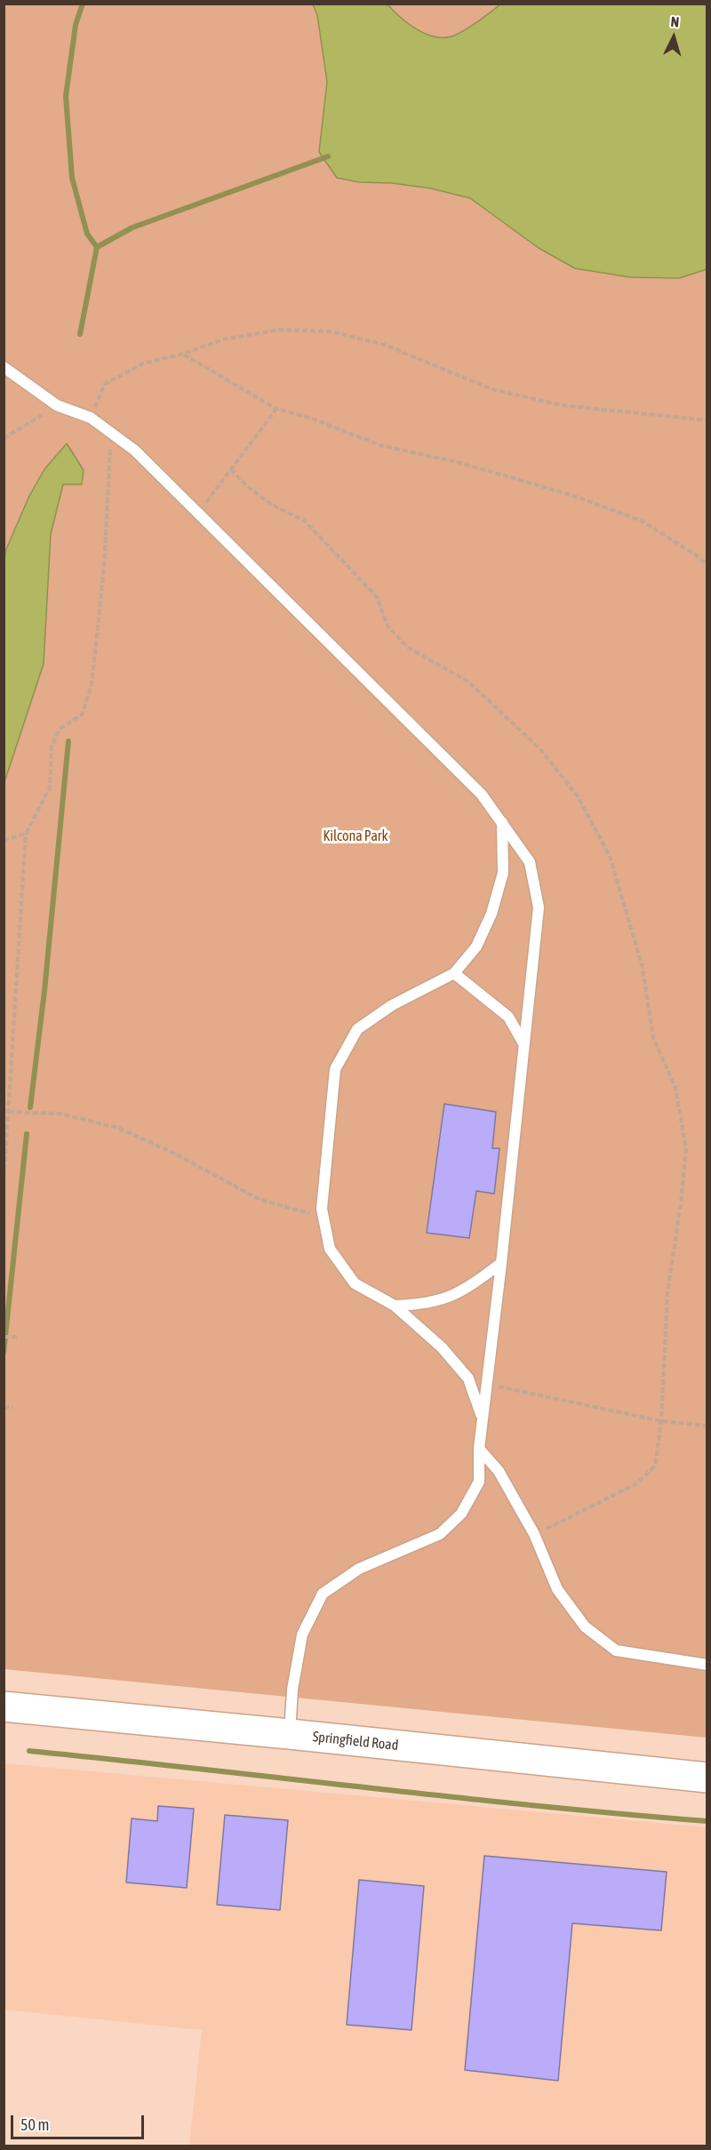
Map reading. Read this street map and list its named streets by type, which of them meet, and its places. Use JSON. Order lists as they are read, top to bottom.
{
  "streets": {
    "street": ["Springfield Road"]
  },
  "parks": ["Kilcona Park"],
  "scale_bar": "50 m",
  "north": "top"
}
